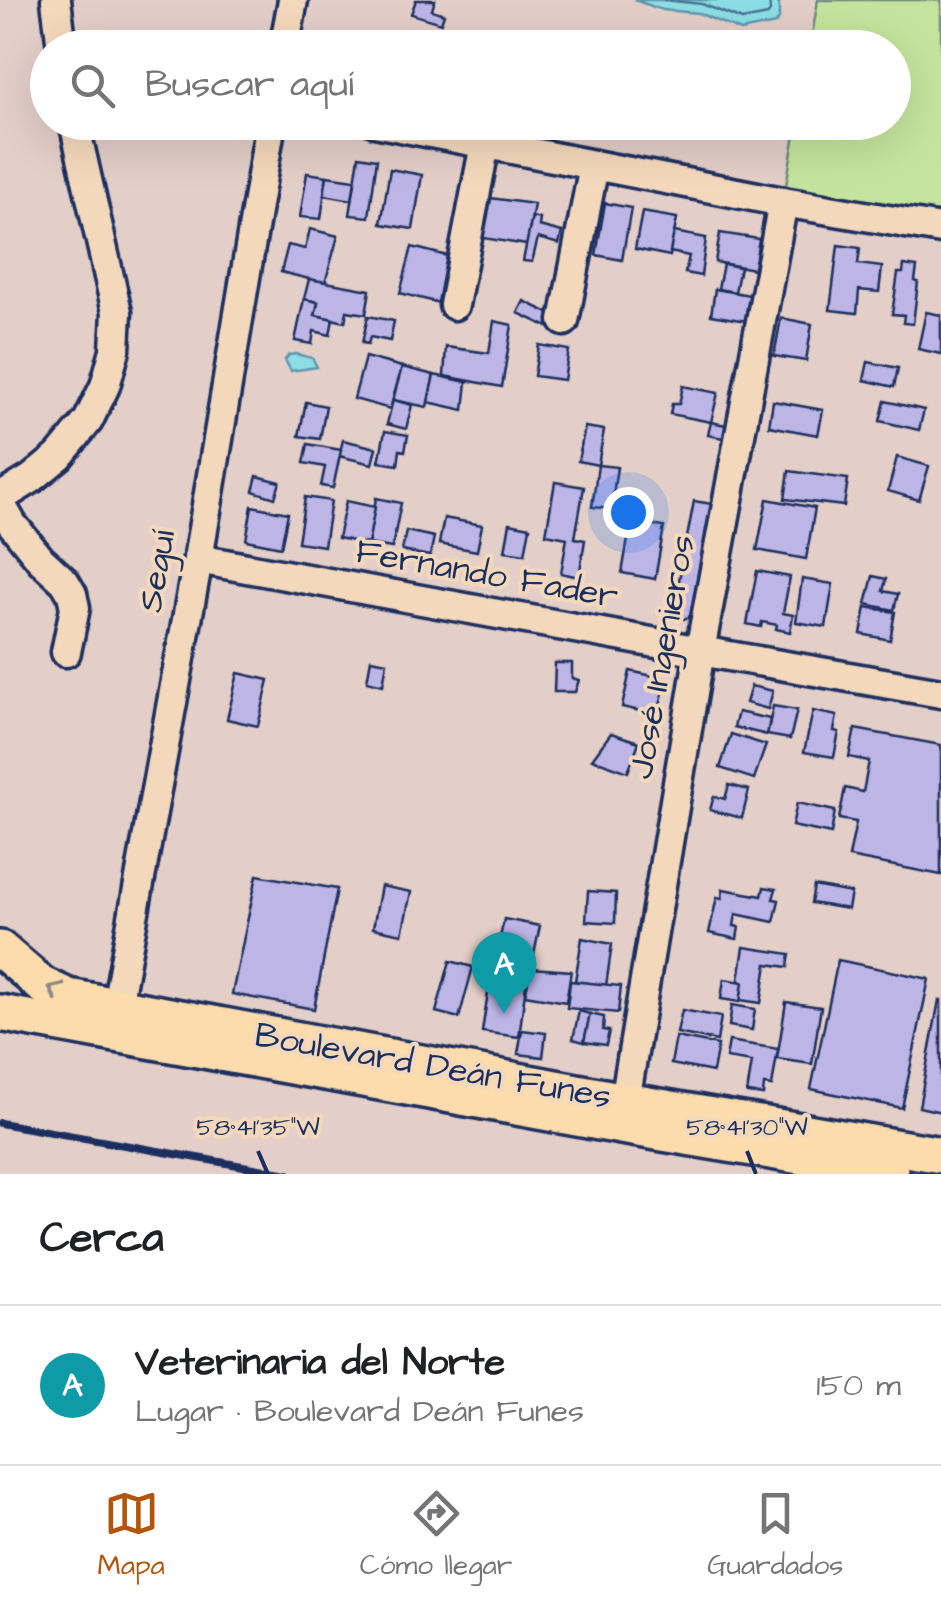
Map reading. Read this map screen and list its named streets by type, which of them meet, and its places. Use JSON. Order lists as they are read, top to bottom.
{
  "streets": {
    "main road": ["Boulevard Deán Funes"],
    "street": ["Seguí", "Fernando Fader", "José Ingenieros"]
  },
  "crossings": [
    ["Seguí", "Fernando Fader"],
    ["Seguí", "Boulevard Deán Funes"],
    ["Fernando Fader", "José Ingenieros"],
    ["José Ingenieros", "Boulevard Deán Funes"]
  ],
  "page": {
    "search": "Buscar aquí",
    "pins": "A",
    "heading": "Cerca",
    "list": [
      {
        "mark": "A",
        "name": "Veterinaria del Norte",
        "note": "Lugar · Boulevard Deán Funes",
        "value": "150 m"
      }
    ],
    "nav": ["Mapa", "Cómo llegar", "Guardados"]
  },
  "coordinates": ["58°41'35\"W", "58°41'30\"W"]
}
